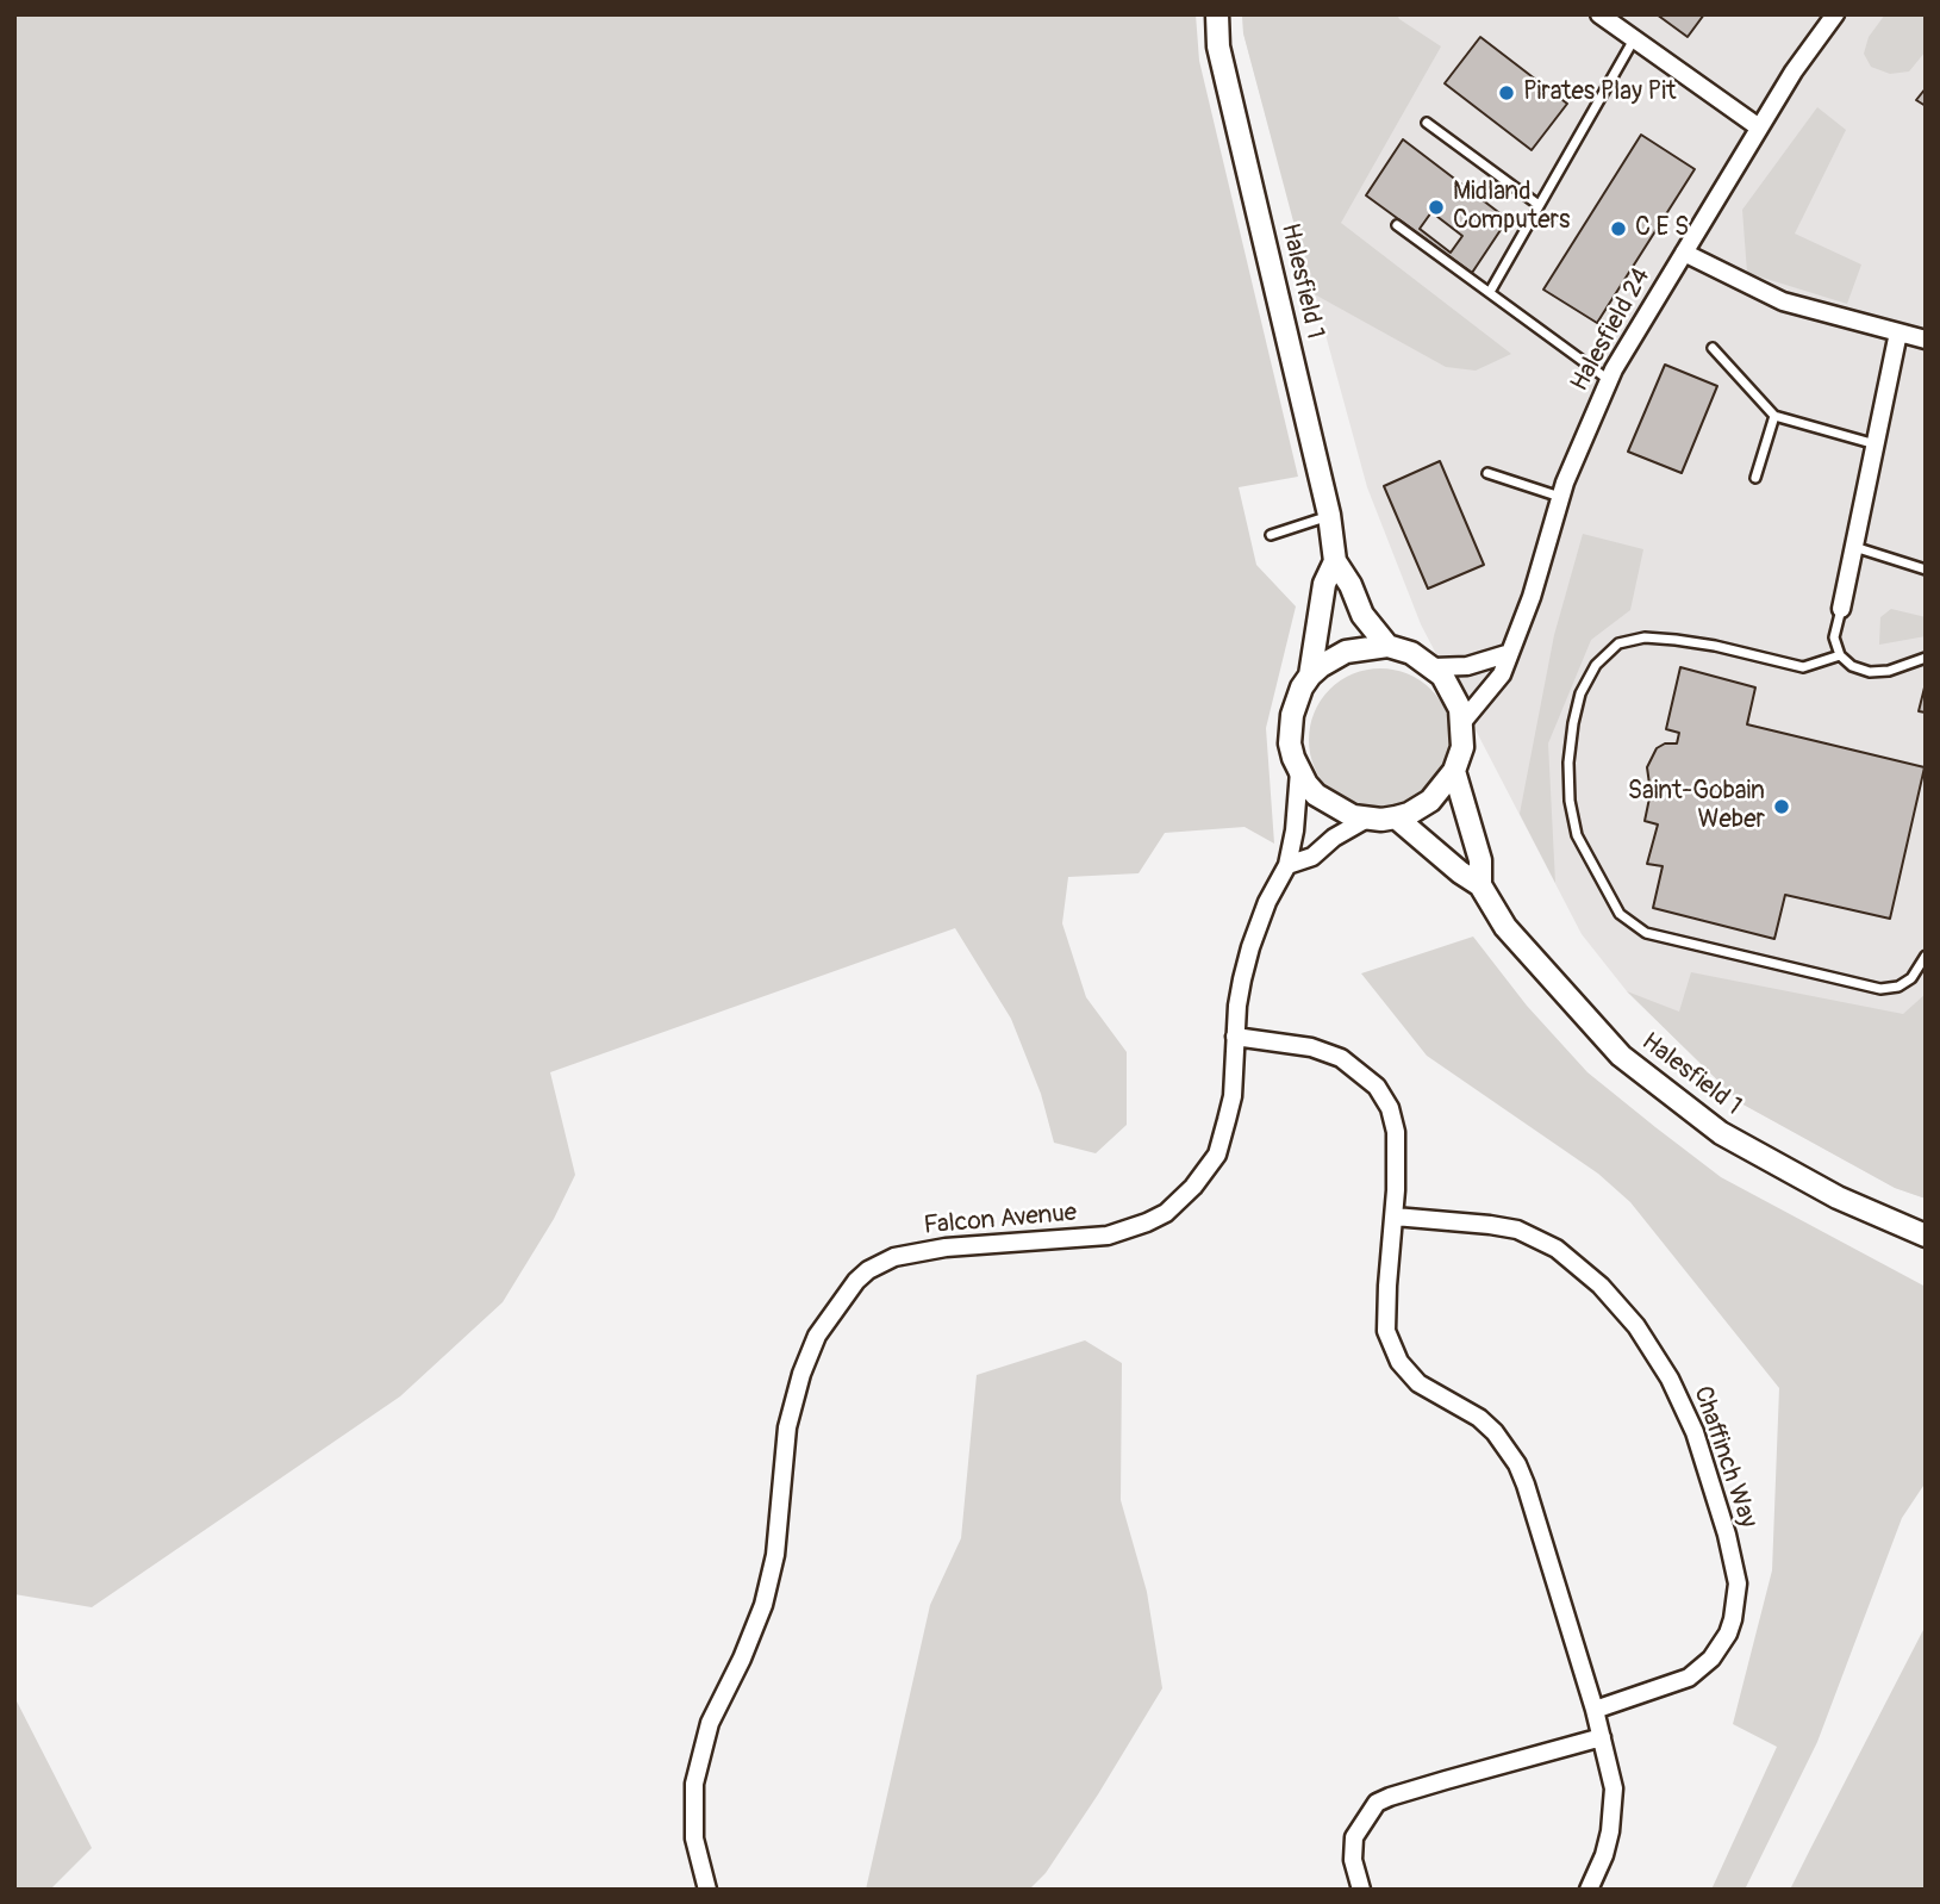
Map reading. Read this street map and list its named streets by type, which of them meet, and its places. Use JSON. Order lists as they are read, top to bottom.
{
  "streets": {
    "street": [
      "Halesfield 1",
      "Halesfield 24",
      "Falcon Avenue",
      "Chaffinch Way"
    ]
  },
  "crossings": [
    ["Halesfield 1", "Halesfield 24"],
    ["Halesfield 1", "Falcon Avenue"],
    ["Halesfield 24", "Falcon Avenue"]
  ],
  "places": [
    "Pirates Play Pit",
    "Midland Computers",
    "C E S",
    "Saint-Gobain Weber"
  ]
}
